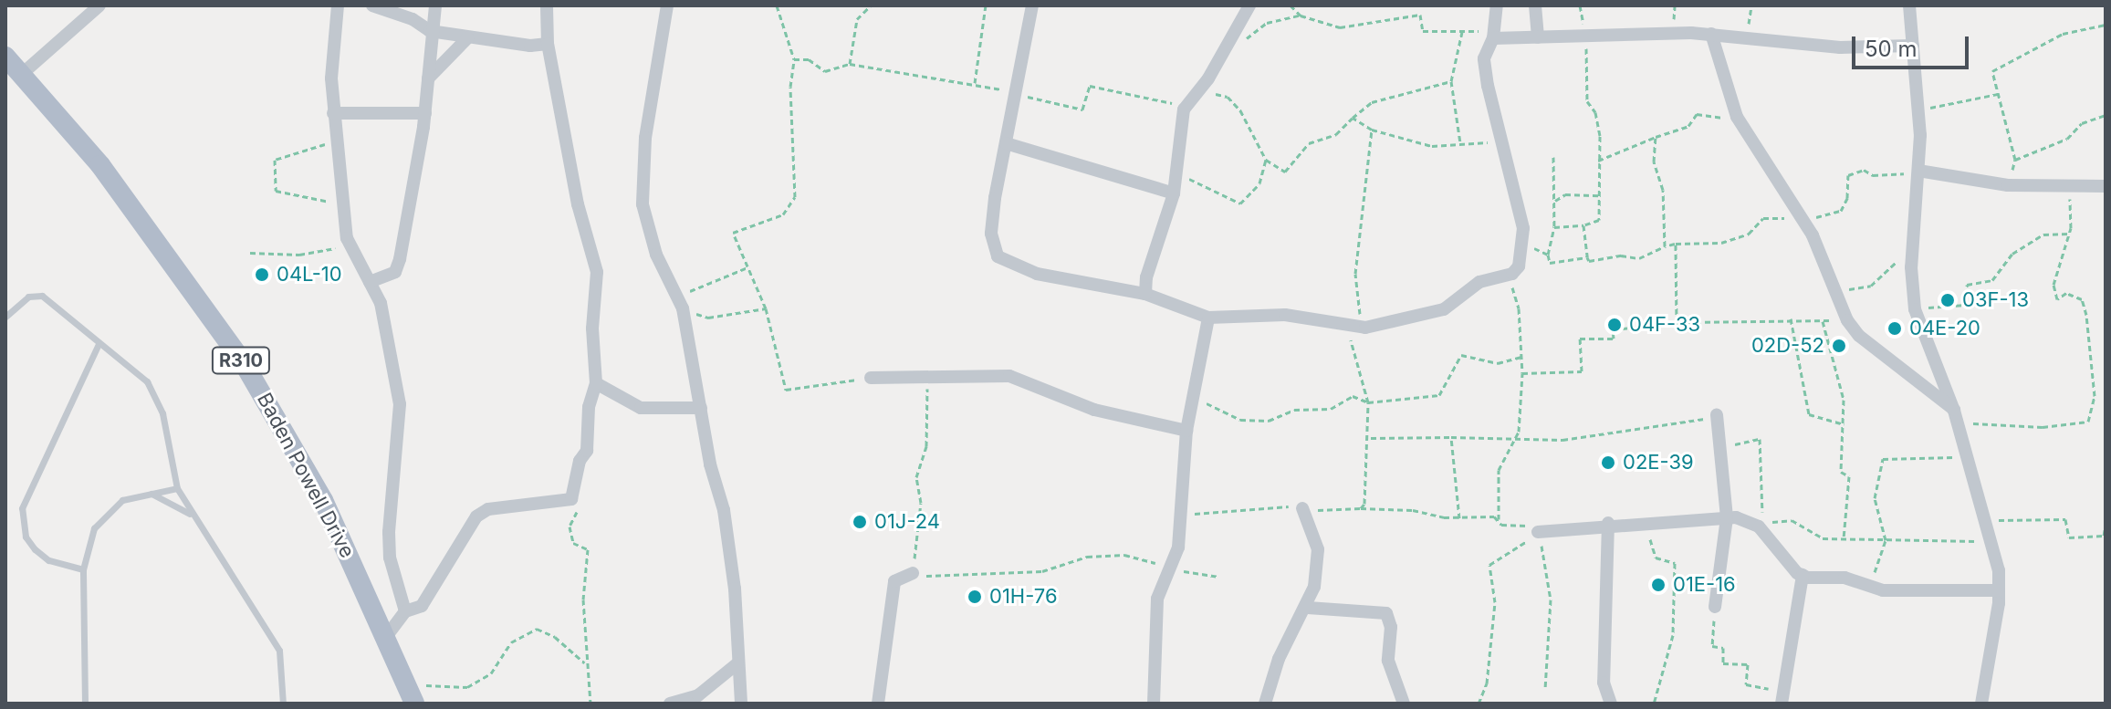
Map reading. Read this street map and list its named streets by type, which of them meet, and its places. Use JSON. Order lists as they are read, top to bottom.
{
  "streets": {
    "main road": ["R310", "Baden Powell Drive"]
  },
  "places": [
    "04L-10",
    "03F-13",
    "04F-33",
    "04E-20",
    "02D-52",
    "02E-39",
    "01J-24",
    "01E-16",
    "01H-76"
  ],
  "scale_bar": "50 m"
}
